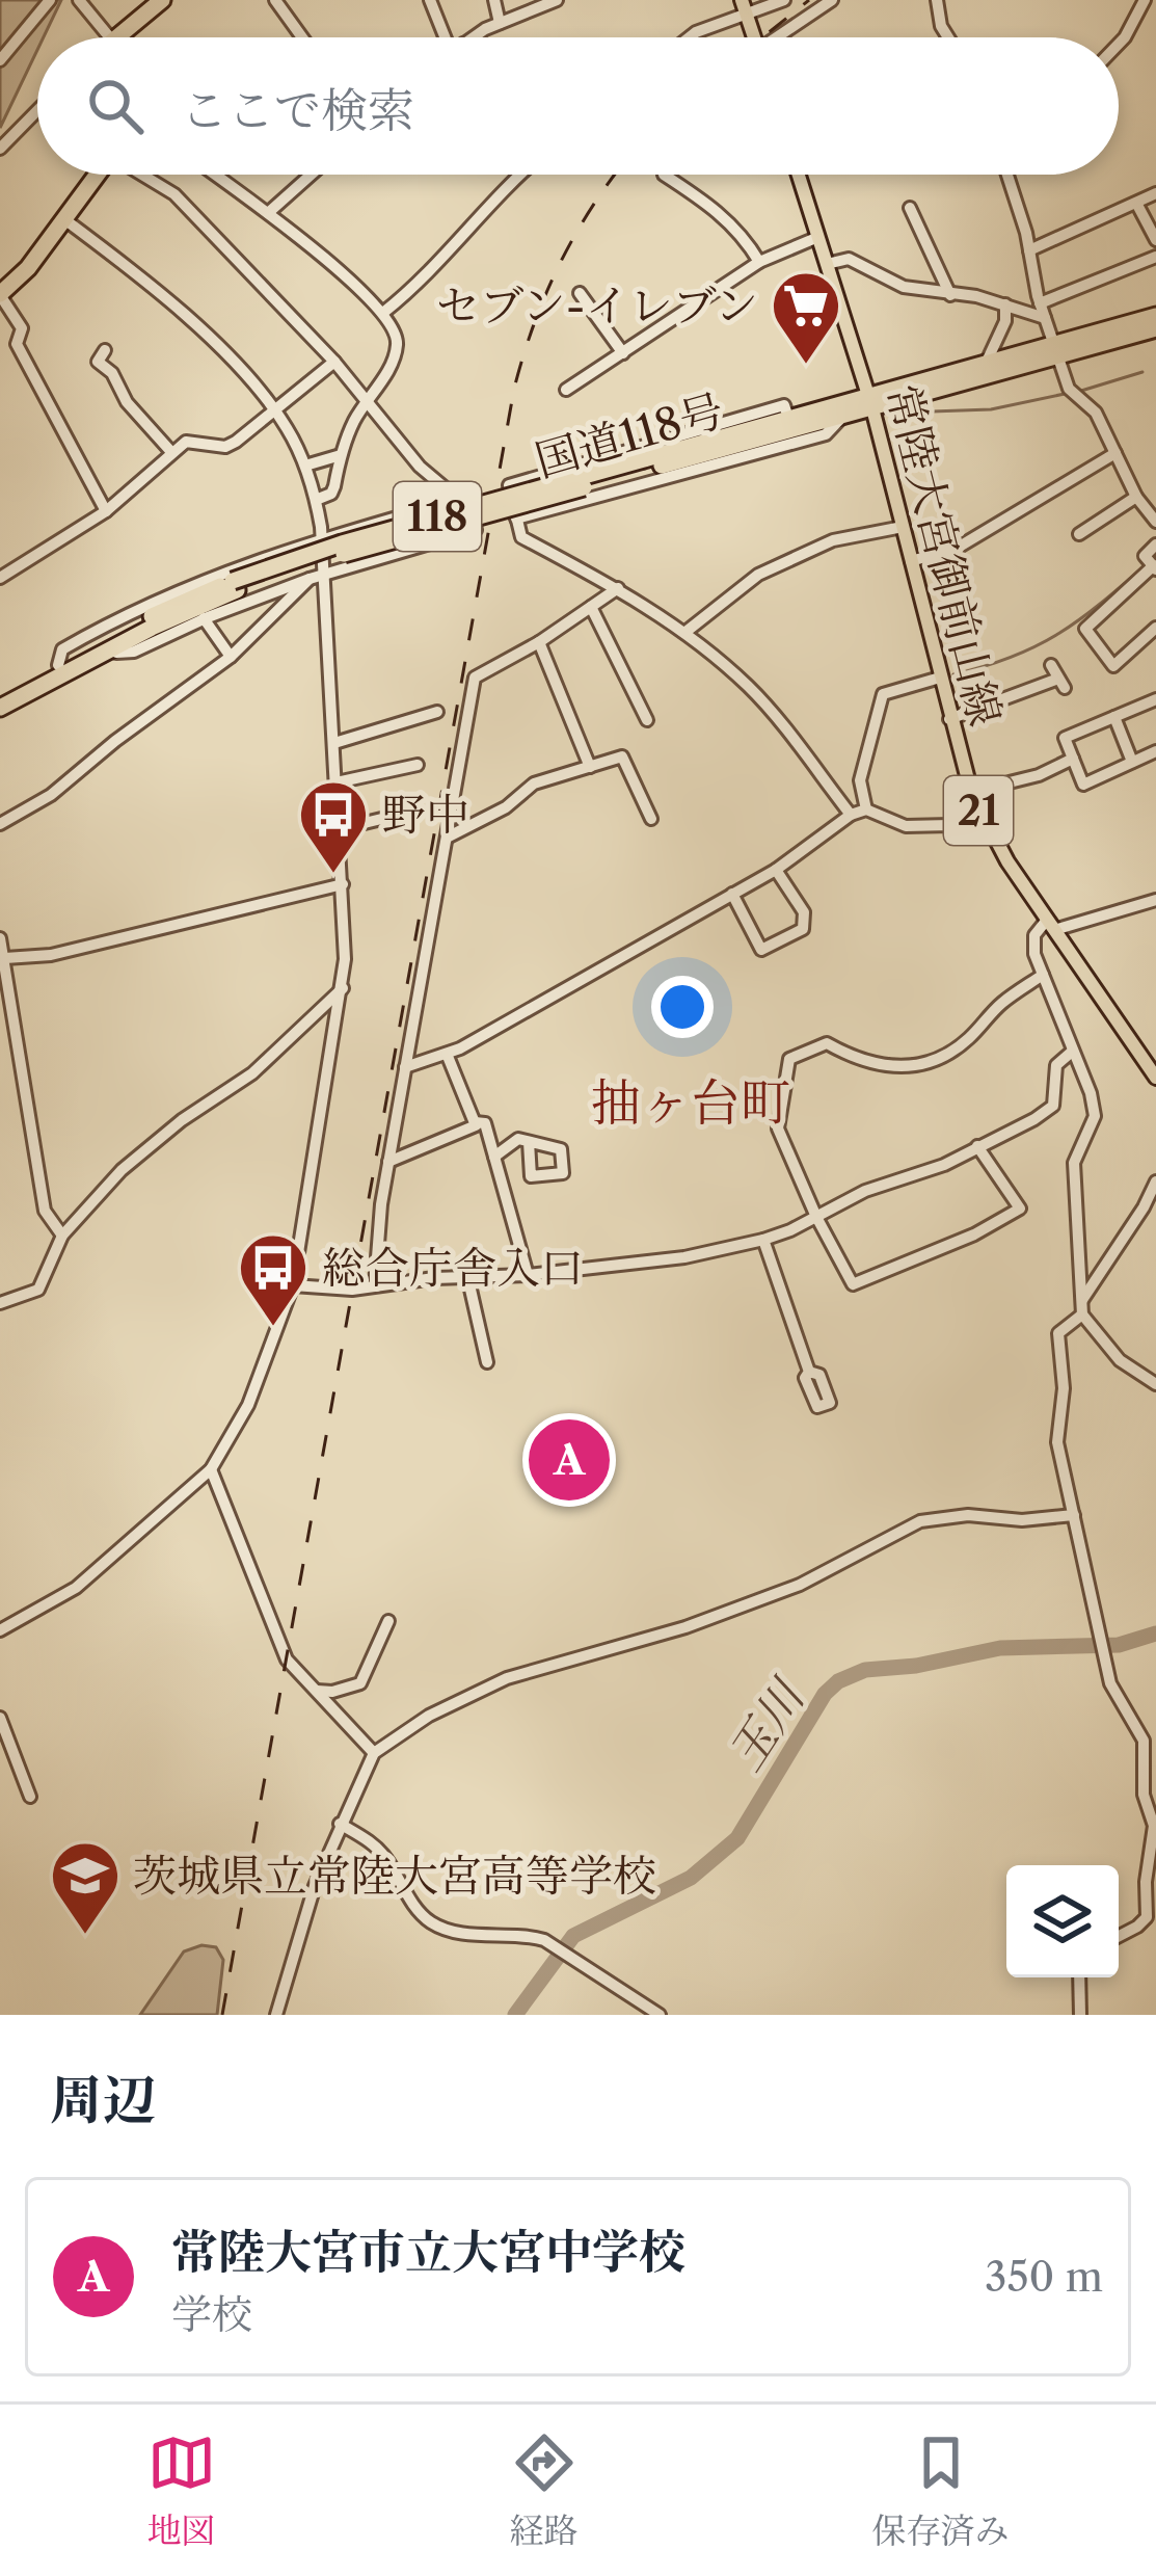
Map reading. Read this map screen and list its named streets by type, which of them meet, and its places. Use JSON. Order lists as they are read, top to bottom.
{
  "streets": {
    "highway": ["国道118号", "118"],
    "main road": ["常陸大宮御前山線", "21"]
  },
  "crossings": [
    ["国道118号", "常陸大宮御前山線"]
  ],
  "districts": ["抽ヶ台町"],
  "water": ["玉川"],
  "places": {
    "supermarket": ["セブン-イレブン"],
    "bus stop": ["野中", "総合庁舎入口"],
    "school or university": ["茨城県立常陸大宮高等学校"]
  },
  "page": {
    "search": "ここで検索",
    "pins": "A",
    "heading": "周辺",
    "list": [
      {
        "mark": "A",
        "name": "常陸大宮市立大宮中学校",
        "note": "学校",
        "value": "350 m"
      }
    ],
    "nav": ["地図", "経路", "保存済み"]
  }
}
